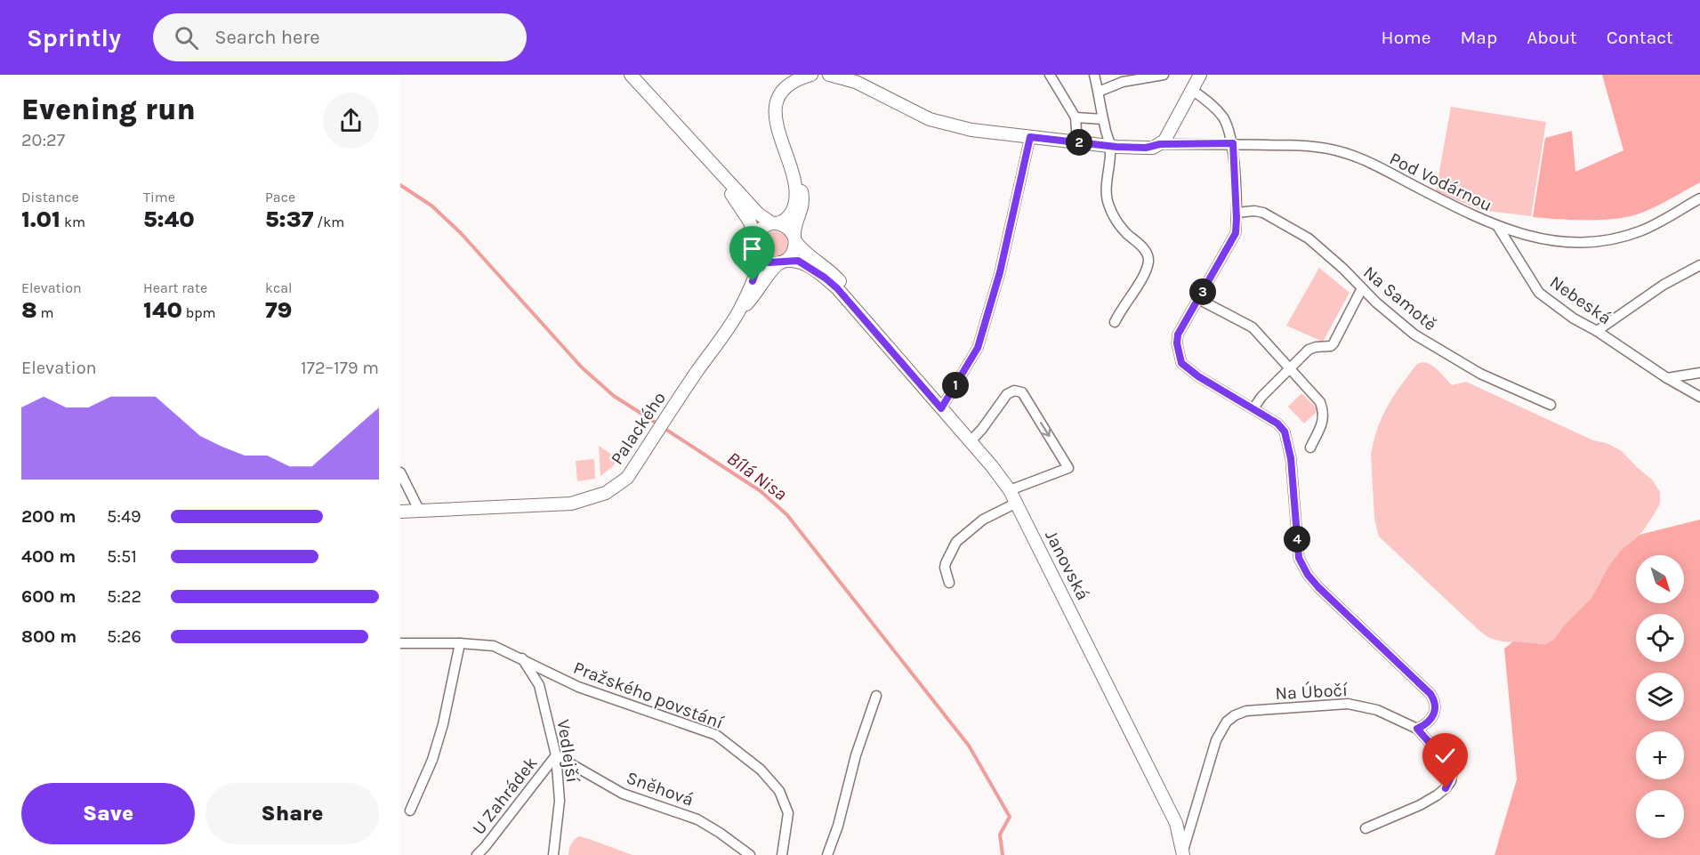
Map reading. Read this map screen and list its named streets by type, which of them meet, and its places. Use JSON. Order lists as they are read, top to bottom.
{
  "streets": {
    "street": [
      "Pod Vodárnou",
      "Na Samotě",
      "Nebeská",
      "Palackého",
      "Janovská",
      "Na Úbočí",
      "Pražského povstání",
      "Vedlejší",
      "Sněhová",
      "U Zahrádek"
    ]
  },
  "crossings": [
    ["Pod Vodárnou", "Nebeská"],
    ["Palackého", "Janovská"],
    ["Janovská", "Na Úbočí"],
    ["Pražského povstání", "Vedlejší"],
    ["Vedlejší", "Sněhová"],
    ["Vedlejší", "U Zahrádek"],
    ["Sněhová", "U Zahrádek"]
  ],
  "water": ["Bílá Nisa"],
  "north": "bottom right",
  "page": {
    "header": "Sprintly",
    "search": "Search here",
    "nav": [
      "Home",
      "Map",
      "About",
      "Contact"
    ],
    "heading": ["Evening run", "20:27"],
    "pins": [
      "2",
      "3",
      "1",
      "4"
    ],
    "stats": [
      ["Distance", "1.01 km"],
      ["Time", "5:40"],
      ["Pace", "5:37 /km"],
      ["Elevation", "8 m"],
      ["Heart rate", "140 bpm"],
      ["kcal", "79"]
    ],
    "chart": ["Elevation", "172–179 m"],
    "list": [
      {
        "name": "200 m",
        "note": "5:49"
      },
      {
        "name": "400 m",
        "note": "5:51"
      },
      {
        "name": "600 m",
        "note": "5:22"
      },
      {
        "name": "800 m",
        "note": "5:26"
      }
    ],
    "map_buttons": ["+", "−"],
    "buttons": ["Save", "Share"]
  }
}
